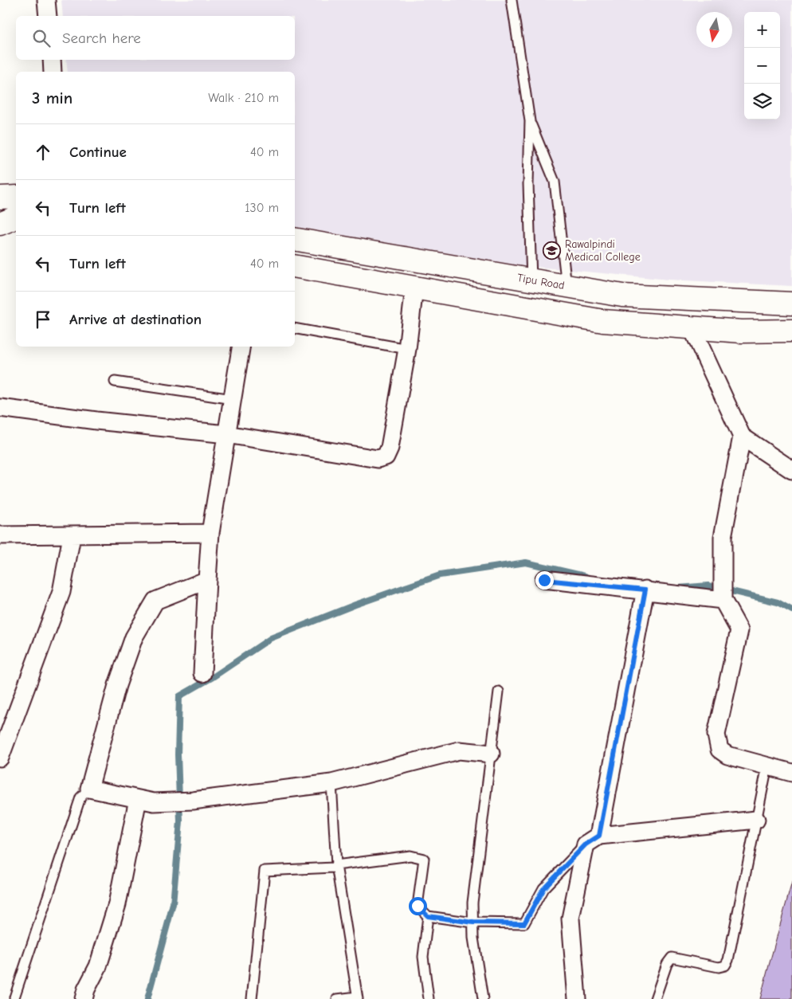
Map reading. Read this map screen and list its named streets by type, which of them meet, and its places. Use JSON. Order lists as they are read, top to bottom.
{
  "streets": {
    "main road": ["Tipu Road"]
  },
  "places": {
    "school or university": ["Rawalpindi Medical College"]
  },
  "north": "bottom",
  "page": {
    "map_buttons": ["+", "−"],
    "search": "Search here",
    "heading": ["3 min", "Walk · 210 m"],
    "list": [
      ["Continue", "40 m"],
      ["Turn left", "130 m"],
      ["Turn left", "40 m"],
      "Arrive at destination"
    ]
  }
}
